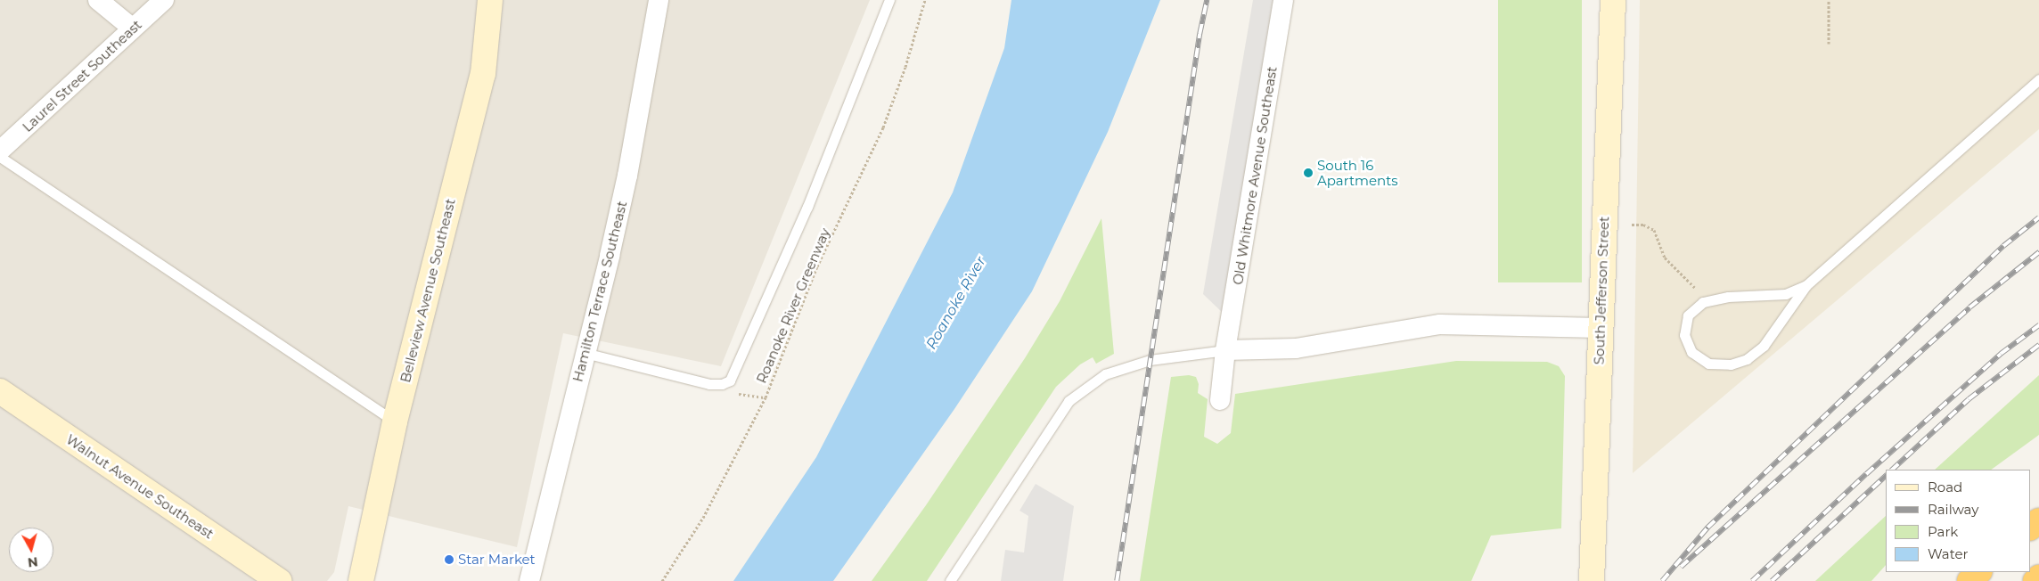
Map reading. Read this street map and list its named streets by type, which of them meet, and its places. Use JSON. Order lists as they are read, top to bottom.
{
  "streets": {
    "street": [
      "Laurel Street Southeast",
      "Old Whitmore Avenue Southeast",
      "Belleview Avenue Southeast",
      "South Jefferson Street",
      "Hamilton Terrace Southeast",
      "Walnut Avenue Southeast"
    ],
    "path": ["Roanoke River Greenway"]
  },
  "water": ["Roanoke River"],
  "places": ["South 16 Apartments", "Star Market"],
  "legend": [
    "Road",
    "Railway",
    "Park",
    "Water"
  ],
  "north": "bottom"
}
